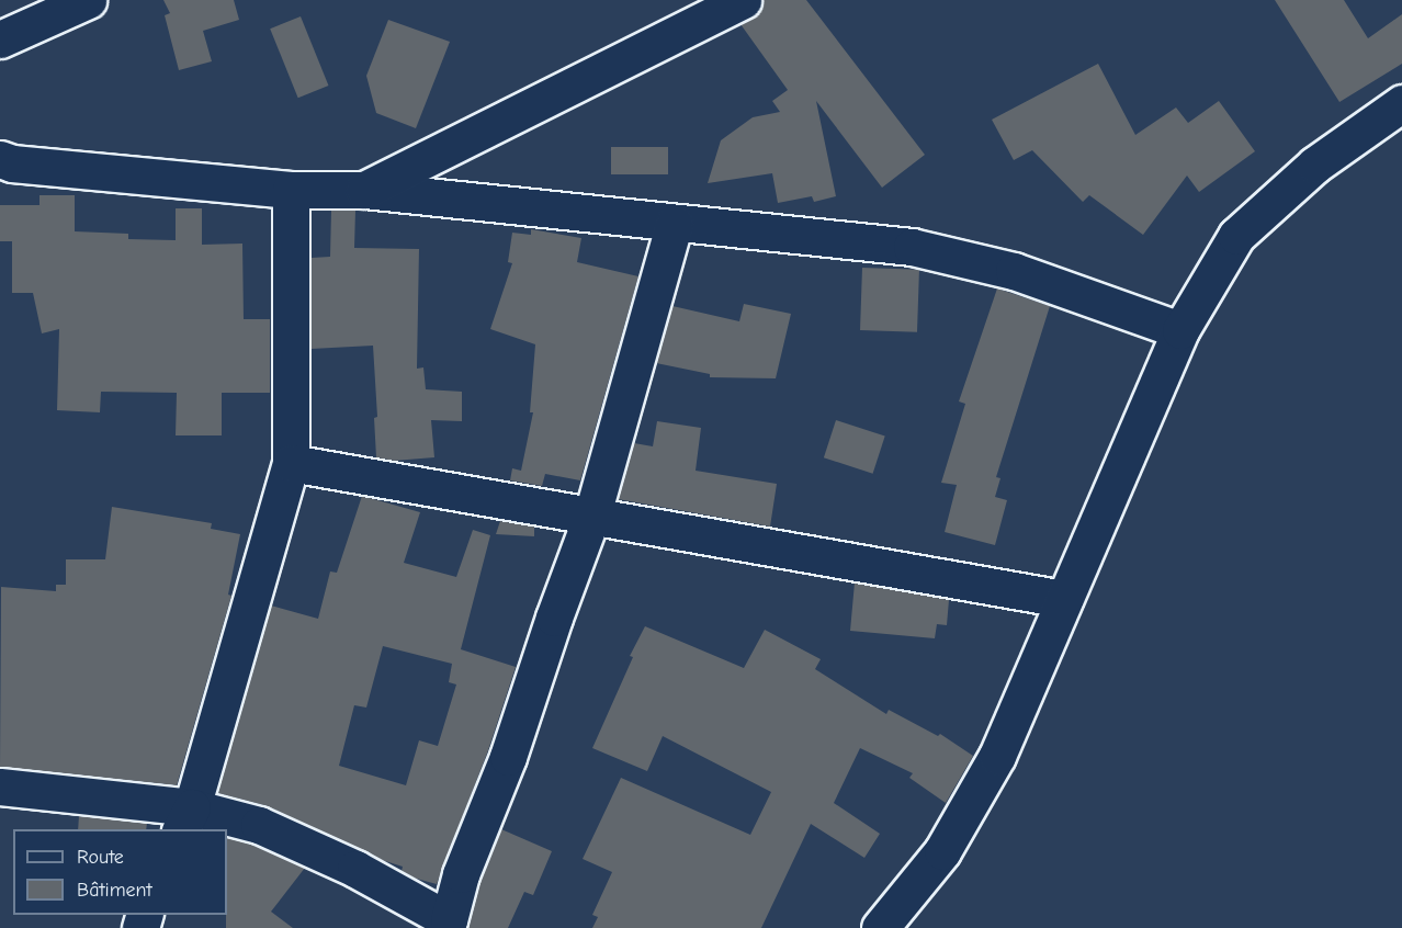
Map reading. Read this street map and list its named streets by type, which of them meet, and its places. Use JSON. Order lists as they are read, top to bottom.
{
  "legend": ["Route", "Bâtiment"]
}
